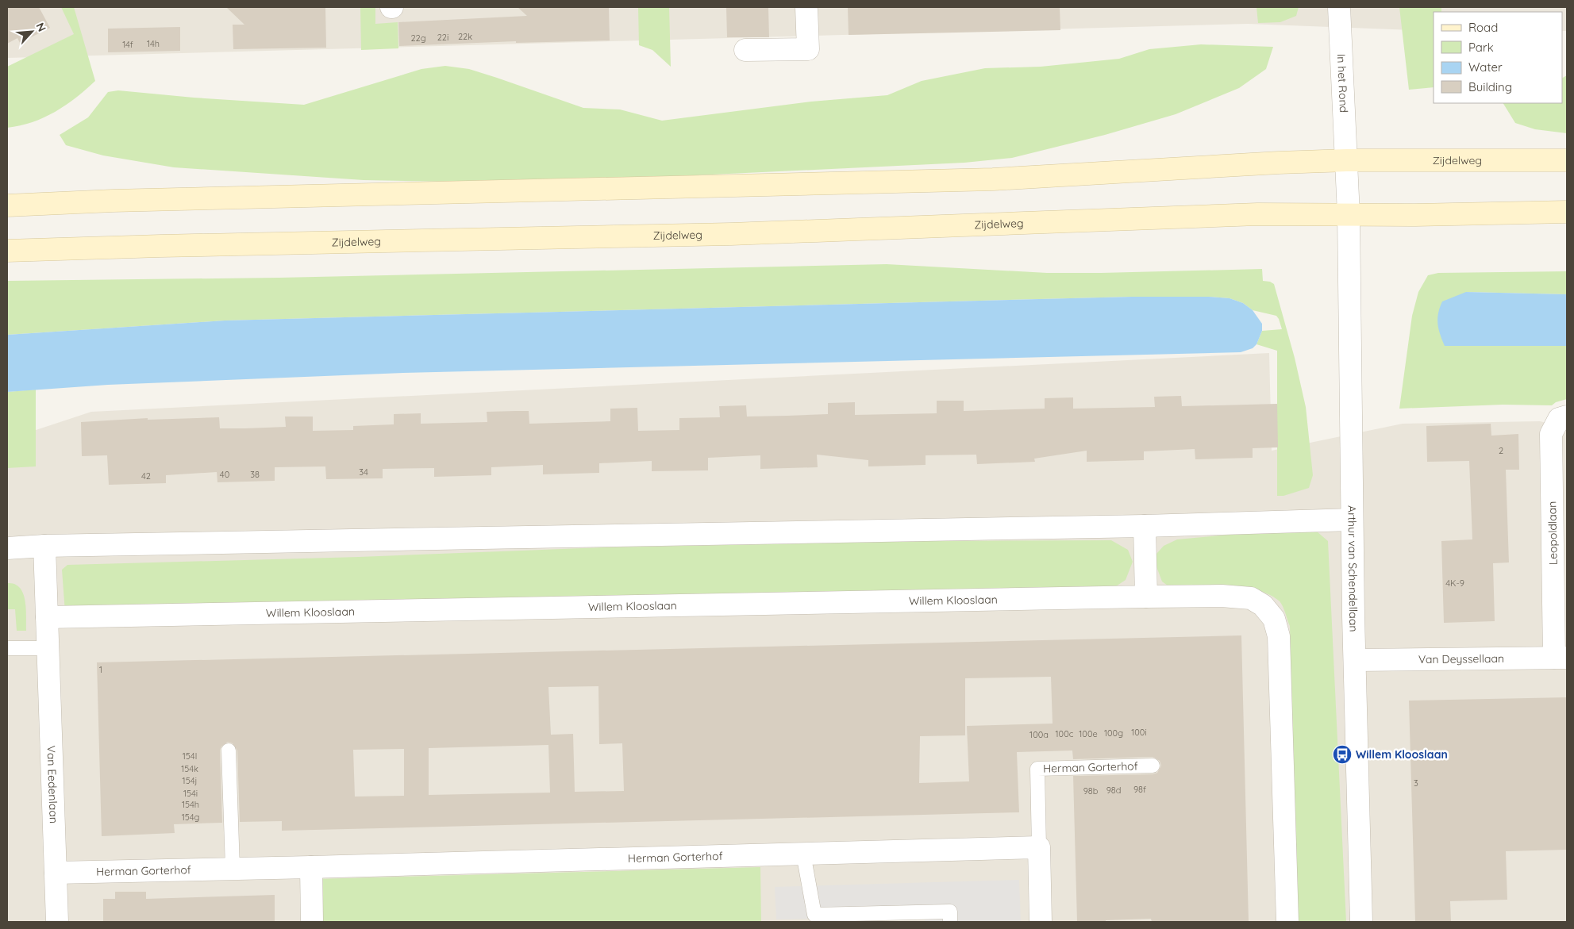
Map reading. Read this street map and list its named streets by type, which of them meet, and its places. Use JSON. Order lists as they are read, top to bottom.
{
  "streets": {
    "main road": ["Zijdelweg"],
    "street": [
      "In het Rond",
      "Leopoldlaan",
      "Arthur van Schendellaan",
      "Willem Klooslaan",
      "Van Deyssellaan",
      "Herman Gorterhof",
      "Van Eedenlaan"
    ]
  },
  "crossings": [
    ["In het Rond", "Zijdelweg"],
    ["Zijdelweg", "Arthur van Schendellaan"],
    ["Leopoldlaan", "Van Deyssellaan"],
    ["Arthur van Schendellaan", "Van Deyssellaan"],
    ["Willem Klooslaan", "Van Eedenlaan"],
    ["Herman Gorterhof", "Van Eedenlaan"]
  ],
  "places": {
    "bus stop": ["Willem Klooslaan"]
  },
  "house_numbers": [
    "22k",
    "22i",
    "22g",
    "14h",
    "14f",
    "2",
    "34",
    "40",
    "38",
    "42",
    "4K-9",
    "1",
    "100i",
    "100g",
    "100c",
    "100e",
    "100a",
    "154l",
    "154k",
    "154j",
    "3",
    "98f",
    "98d",
    "98b",
    "154i",
    "154h",
    "154g"
  ],
  "legend": [
    "Road",
    "Park",
    "Water",
    "Building"
  ],
  "north": "top right"
}
